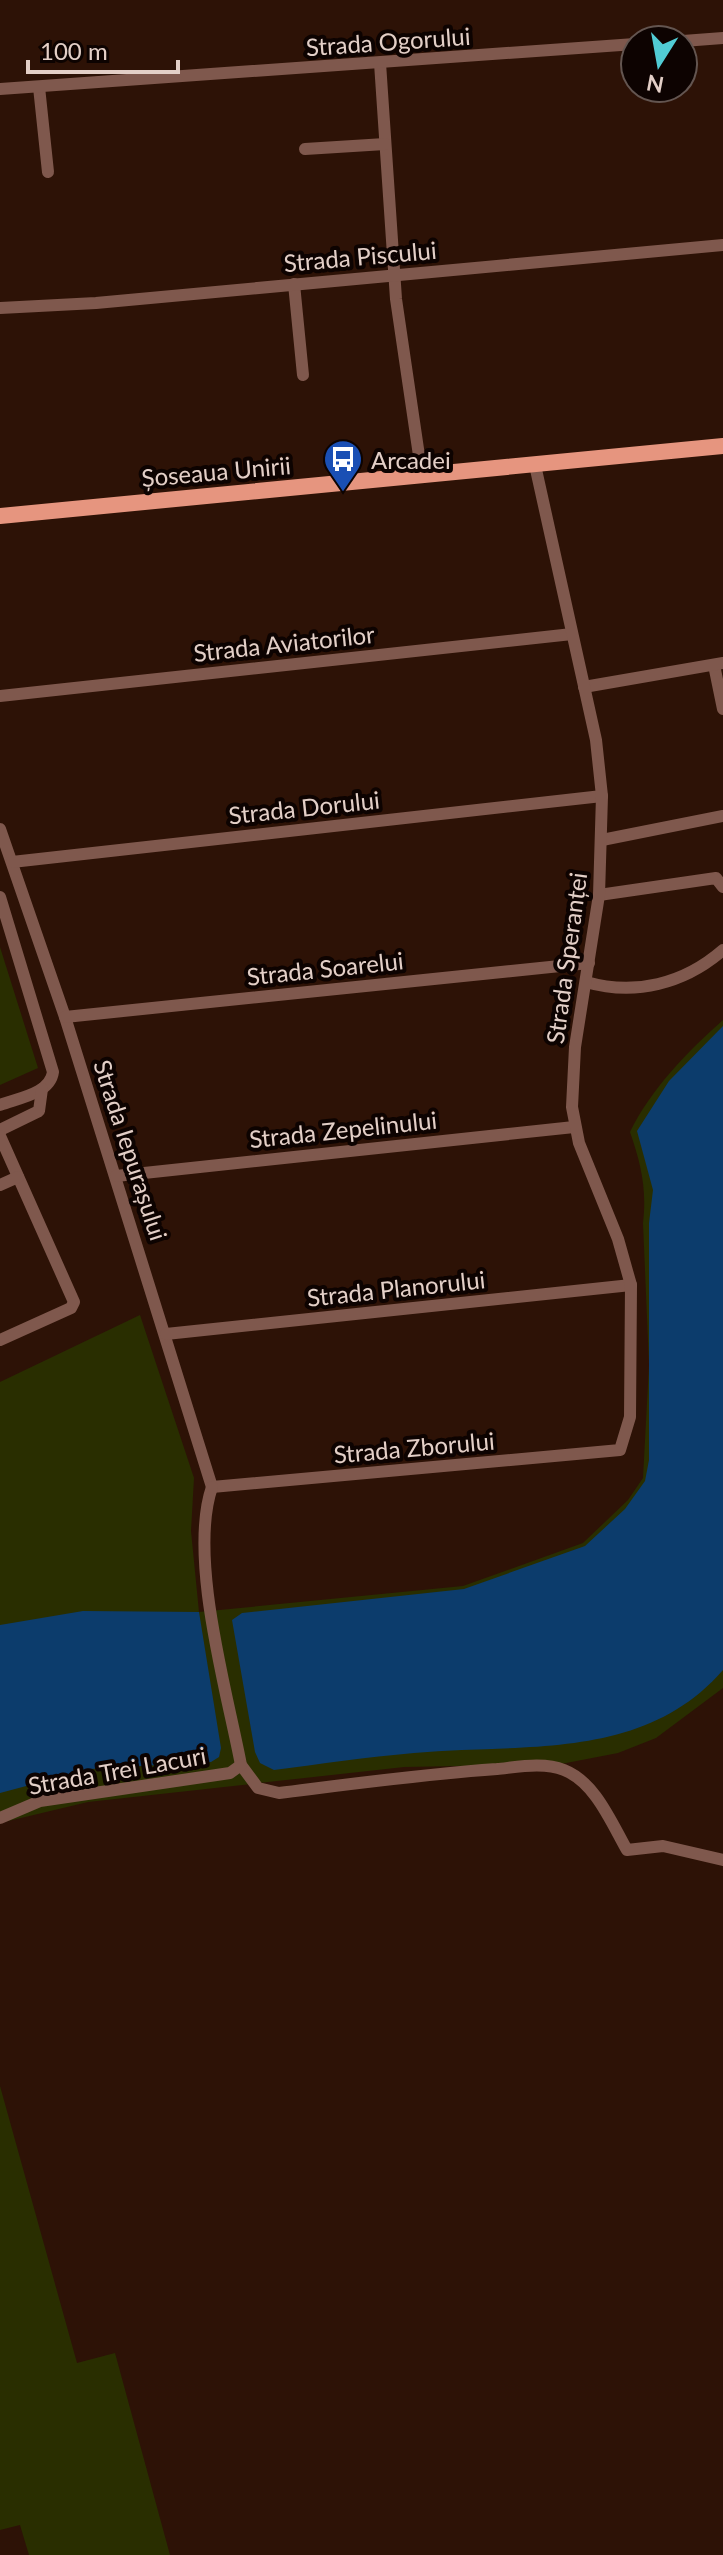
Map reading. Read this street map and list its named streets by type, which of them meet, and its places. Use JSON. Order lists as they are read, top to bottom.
{
  "streets": {
    "main road": ["Șoseaua Unirii"],
    "street": [
      "Strada Ogorului",
      "Strada Piscului",
      "Strada Aviatorilor",
      "Strada Dorului",
      "Strada Speranței",
      "Strada Soarelui",
      "Strada Zepelinului",
      "Strada Iepurașului",
      "Strada Planorului",
      "Strada Zborului",
      "Strada Trei Lacuri"
    ]
  },
  "crossings": [
    ["Șoseaua Unirii", "Strada Speranței"],
    ["Strada Aviatorilor", "Strada Speranței"],
    ["Strada Dorului", "Strada Speranței"],
    ["Strada Dorului", "Strada Iepurașului"],
    ["Strada Speranței", "Strada Soarelui"],
    ["Strada Speranței", "Strada Zepelinului"],
    ["Strada Speranței", "Strada Planorului"],
    ["Strada Speranței", "Strada Zborului"],
    ["Strada Soarelui", "Strada Iepurașului"],
    ["Strada Zepelinului", "Strada Iepurașului"],
    ["Strada Iepurașului", "Strada Planorului"],
    ["Strada Iepurașului", "Strada Zborului"]
  ],
  "places": {
    "bus stop": ["Arcadei"]
  },
  "scale_bar": "100 m",
  "north": "bottom"
}
